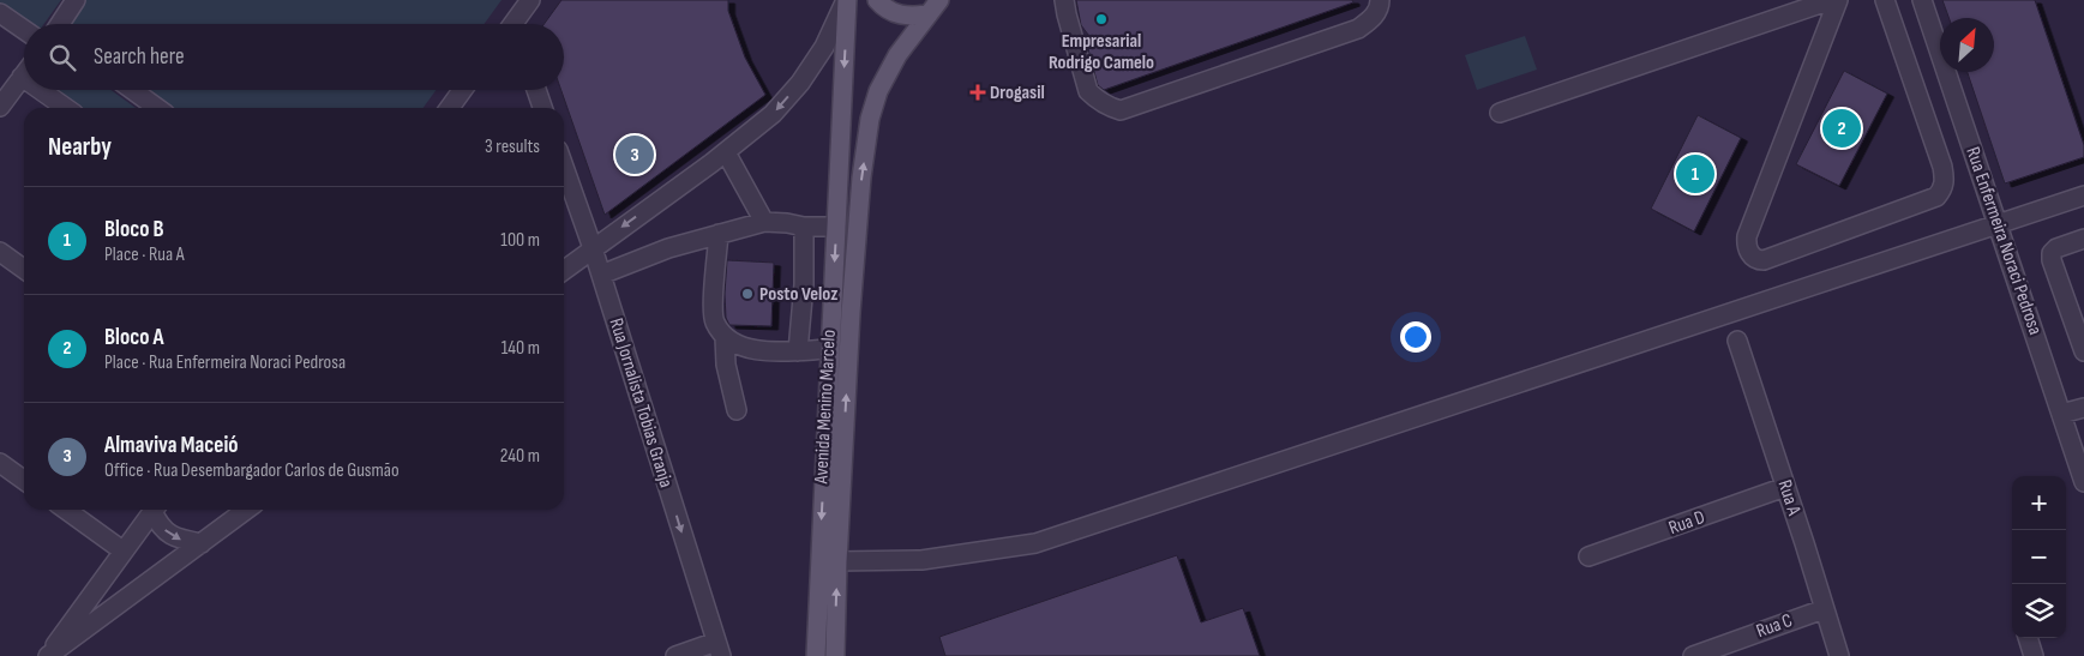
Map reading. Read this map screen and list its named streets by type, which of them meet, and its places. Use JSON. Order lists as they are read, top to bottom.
{
  "streets": {
    "main road": ["Avenida Menino Marcelo"],
    "street": [
      "Rua Enfermeira Noraci Pedrosa",
      "Rua Jornalista Tobias Granja",
      "Rua A",
      "Rua D",
      "Rua C"
    ]
  },
  "crossings": [
    ["Rua A", "Rua D"],
    ["Rua A", "Rua C"]
  ],
  "places": {
    "other": ["Empresarial Rodrigo Camelo", "Posto Veloz"],
    "health": ["Drogasil"]
  },
  "north": "top right",
  "page": {
    "search": "Search here",
    "pins": ["2", "3", "1"],
    "heading": ["Nearby", "3 results"],
    "list": [
      {
        "mark": "1",
        "name": "Bloco B",
        "note": "Place · Rua A",
        "value": "100 m"
      },
      {
        "mark": "2",
        "name": "Bloco A",
        "note": "Place · Rua Enfermeira Noraci Pedrosa",
        "value": "140 m"
      },
      {
        "mark": "3",
        "name": "Almaviva Maceió",
        "note": "Office · Rua Desembargador Carlos de Gusmão",
        "value": "240 m"
      }
    ],
    "map_buttons": ["+", "−"]
  }
}
